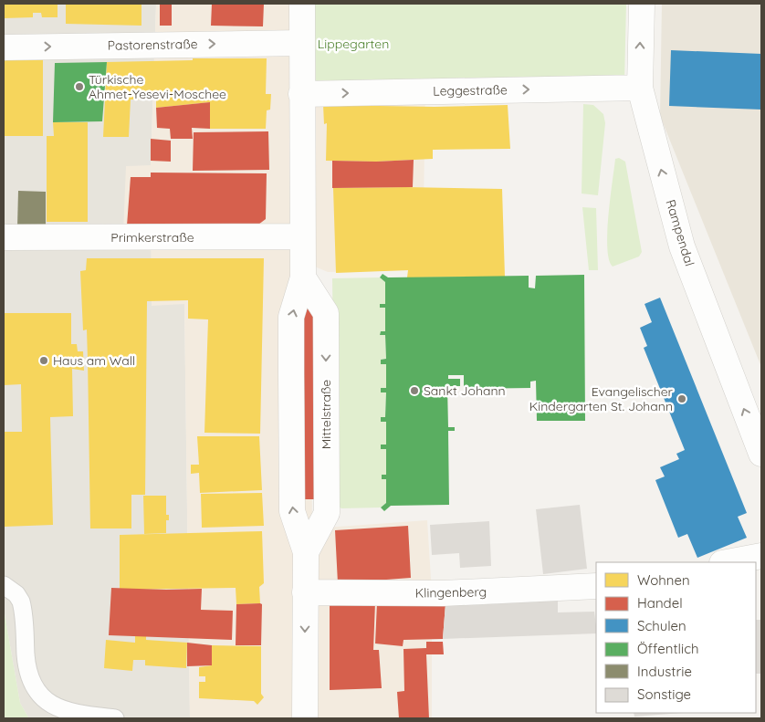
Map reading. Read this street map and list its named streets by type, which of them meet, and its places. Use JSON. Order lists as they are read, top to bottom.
{
  "streets": {
    "street": [
      "Pastorenstraße",
      "Leggestraße",
      "Rampendal",
      "Primkerstraße",
      "Mittelstraße",
      "Klingenberg"
    ]
  },
  "crossings": [
    ["Pastorenstraße", "Mittelstraße"],
    ["Leggestraße", "Rampendal"],
    ["Leggestraße", "Mittelstraße"],
    ["Primkerstraße", "Mittelstraße"],
    ["Mittelstraße", "Klingenberg"]
  ],
  "one_way": ["Pastorenstraße", "Leggestraße", "Rampendal"],
  "parks": ["Lippegarten"],
  "places": [
    "Türkische Ahmet-Yesevi-Moschee",
    "Haus am Wall",
    "Sankt Johann",
    "Evangelischer Kindergarten St. Johann"
  ],
  "legend": [
    "Wohnen",
    "Handel",
    "Schulen",
    "Öffentlich",
    "Industrie",
    "Sonstige"
  ]
}
